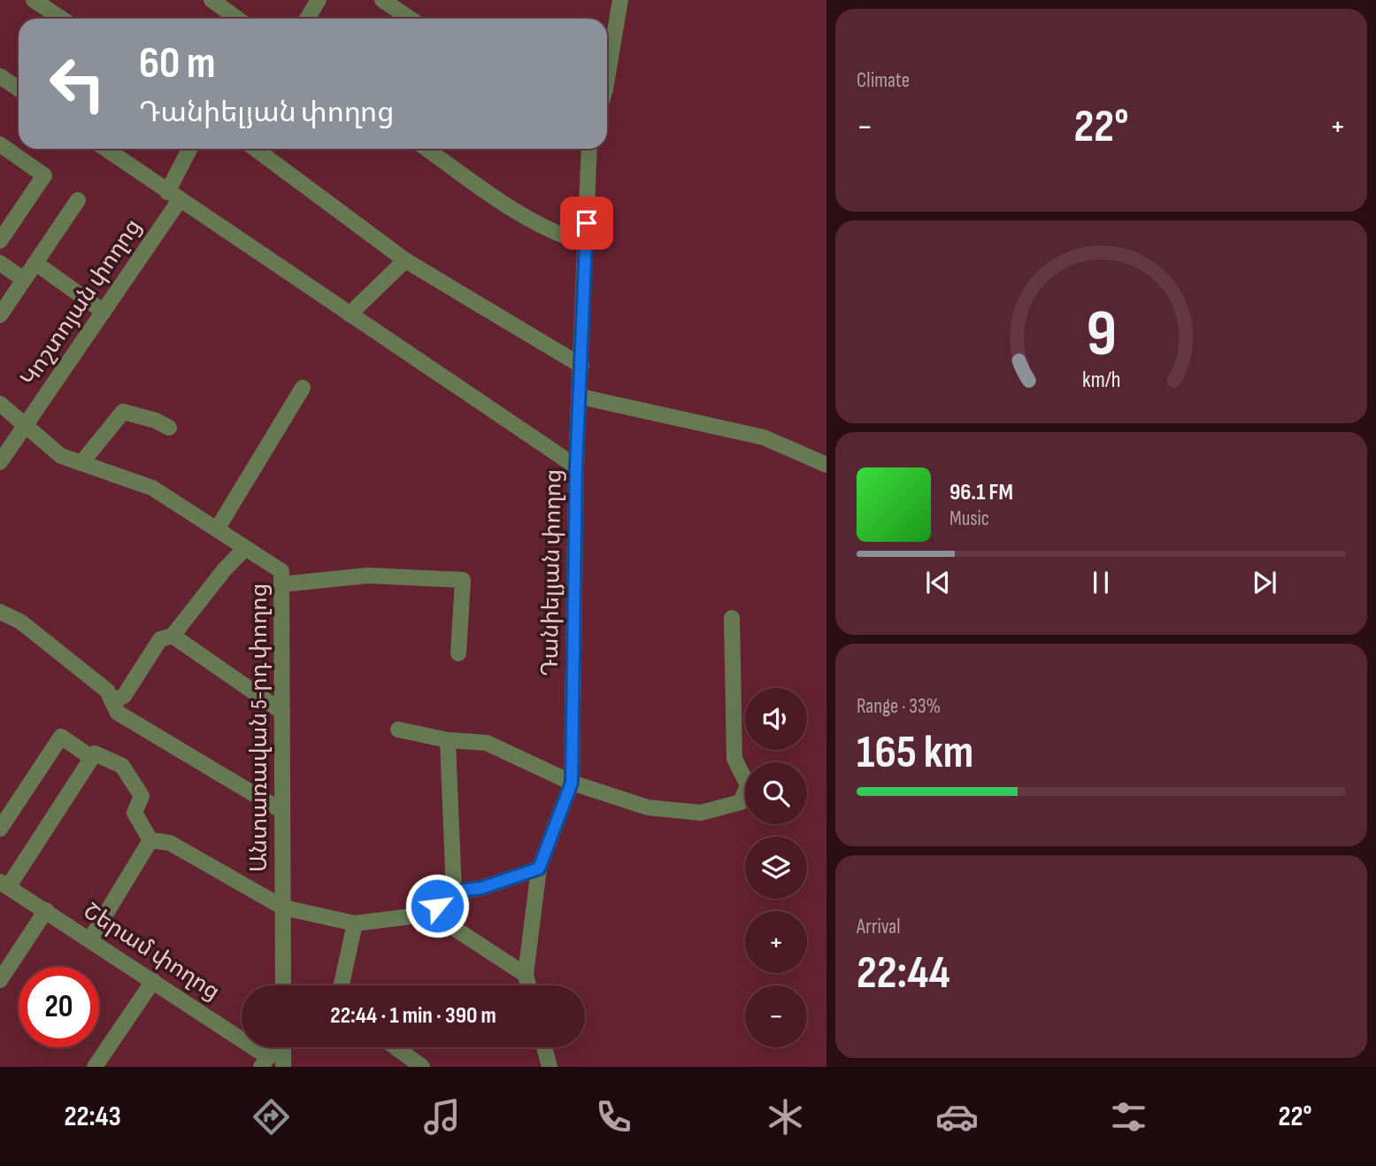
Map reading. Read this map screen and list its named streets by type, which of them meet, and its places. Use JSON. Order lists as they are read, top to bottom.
{
  "streets": {
    "street": [
      "Կոշտոյան փողոց",
      "Դանիելյան փողոց",
      "Անտառավան 5-րդ փողոց",
      "Շերամ փողոց"
    ]
  },
  "crossings": [
    ["Կոշտոյան փողոց", "Անտառավան 5-րդ փողոց"]
  ],
  "page": {
    "tile": [
      "Climate",
      ["Range · 33%", "165 km"],
      ["Arrival", "22:44"]
    ],
    "turn": ["60 m", "Դանիելյան փողոց"],
    "heat": ["−", "22°", "+"],
    "song": ["96.1 FM", "Music"],
    "map_buttons": ["+", "−"],
    "limit": "20",
    "trip": "22:44 · 1 min · 390 m",
    "tabs": ["22:43", "22°"],
    "gauge": ["9", "km/h"]
  }
}
